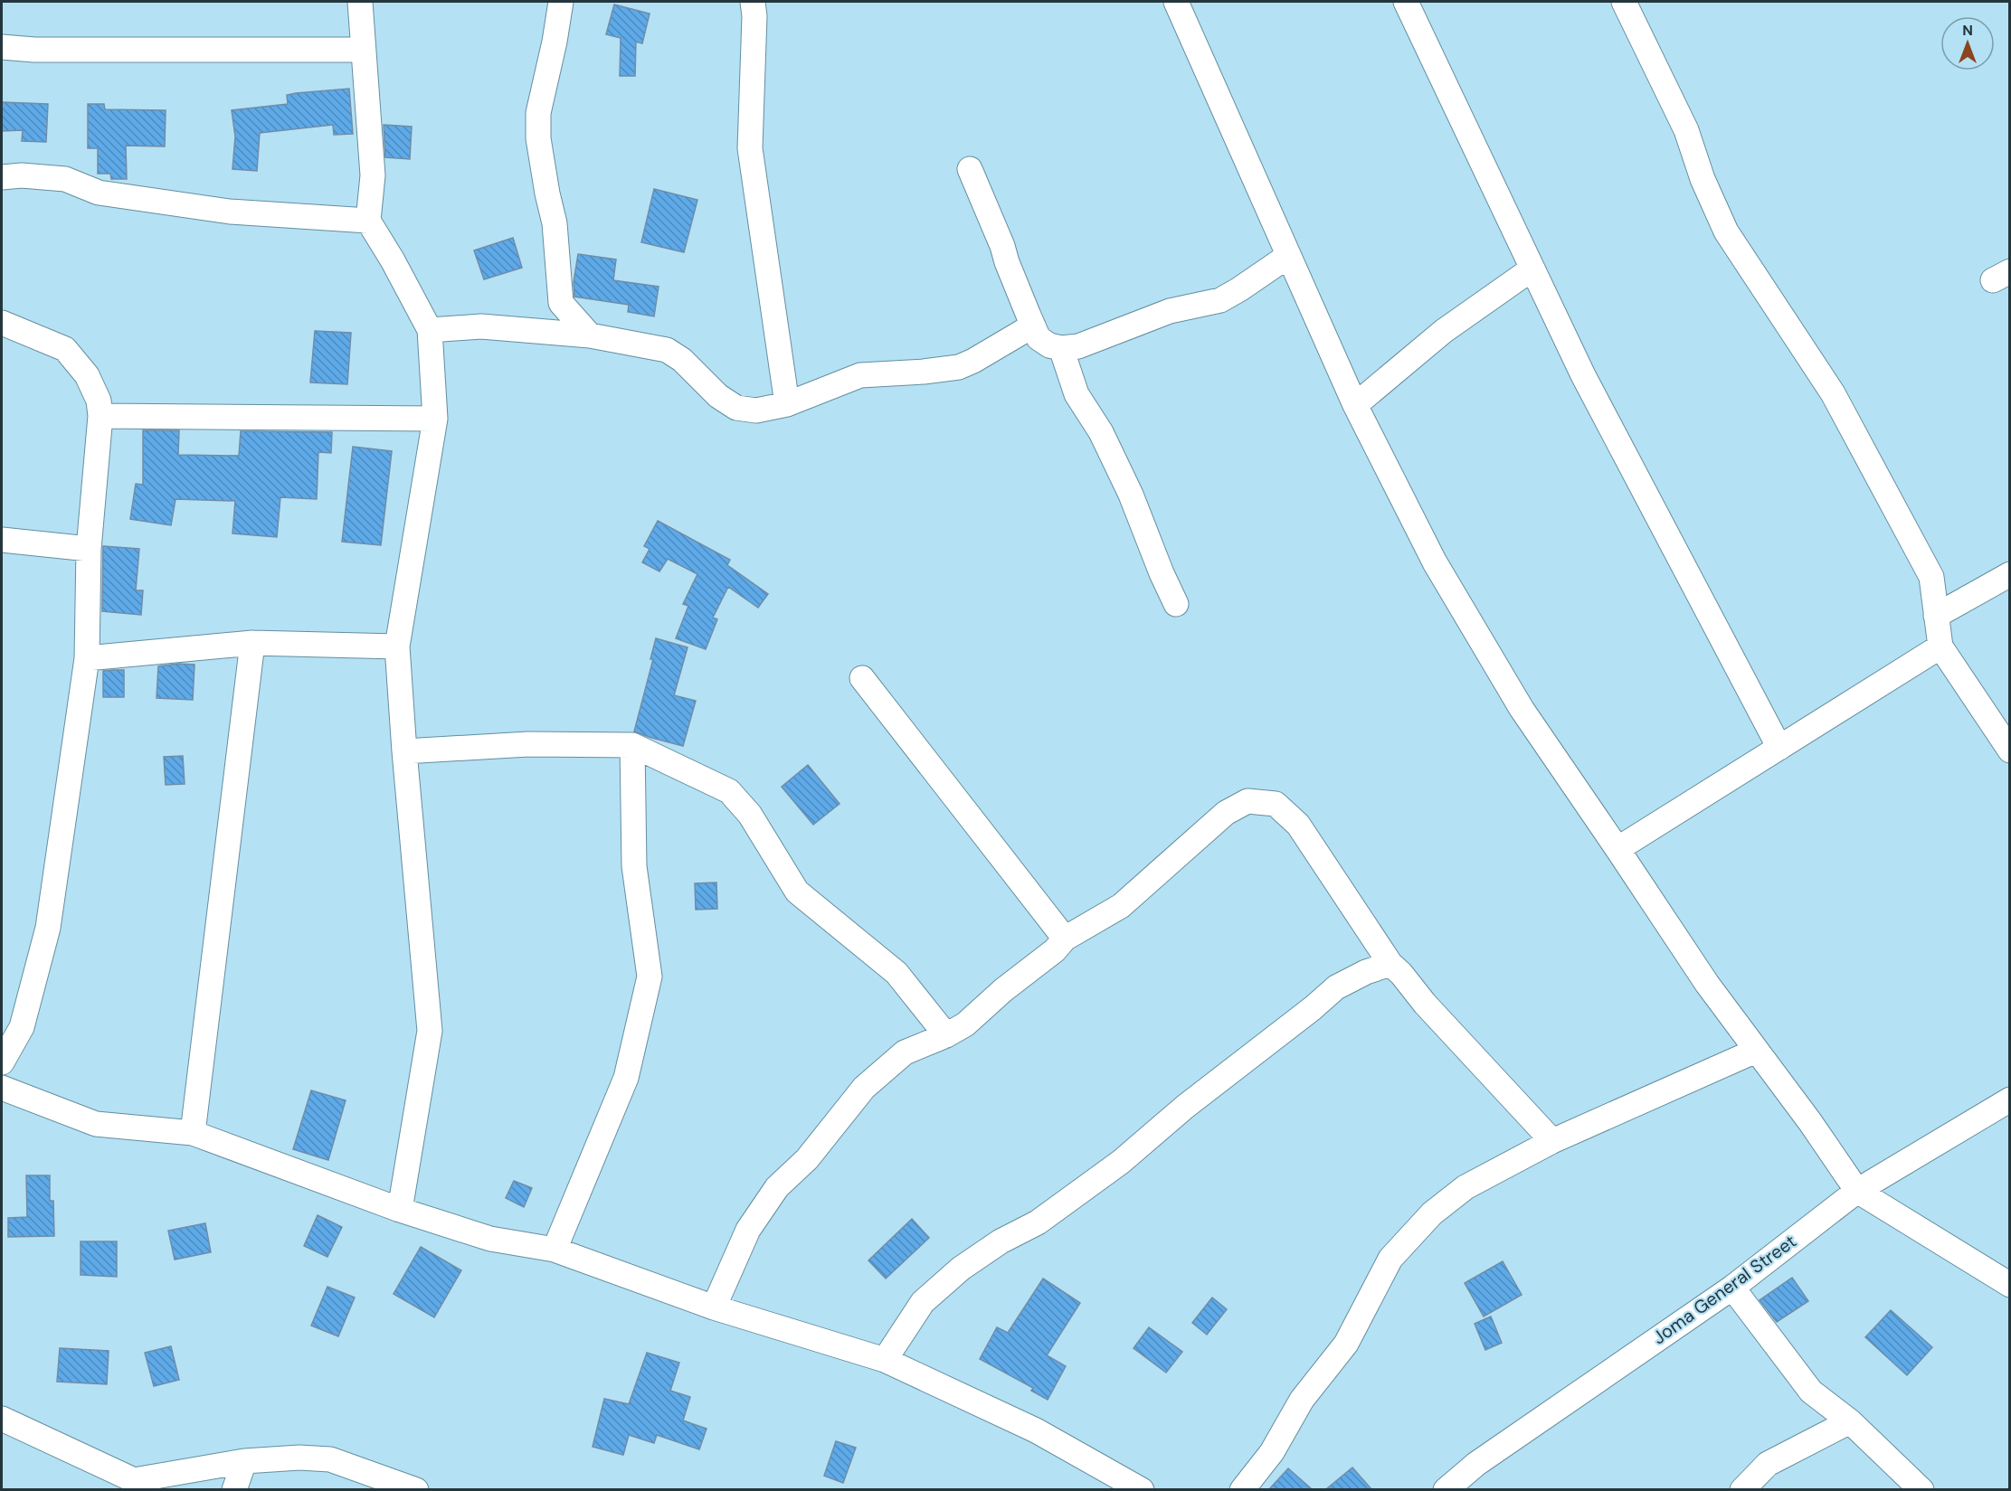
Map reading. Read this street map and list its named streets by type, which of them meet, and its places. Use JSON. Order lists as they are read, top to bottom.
{
  "streets": {
    "street": ["Joma General Street"]
  },
  "north": "top"
}
